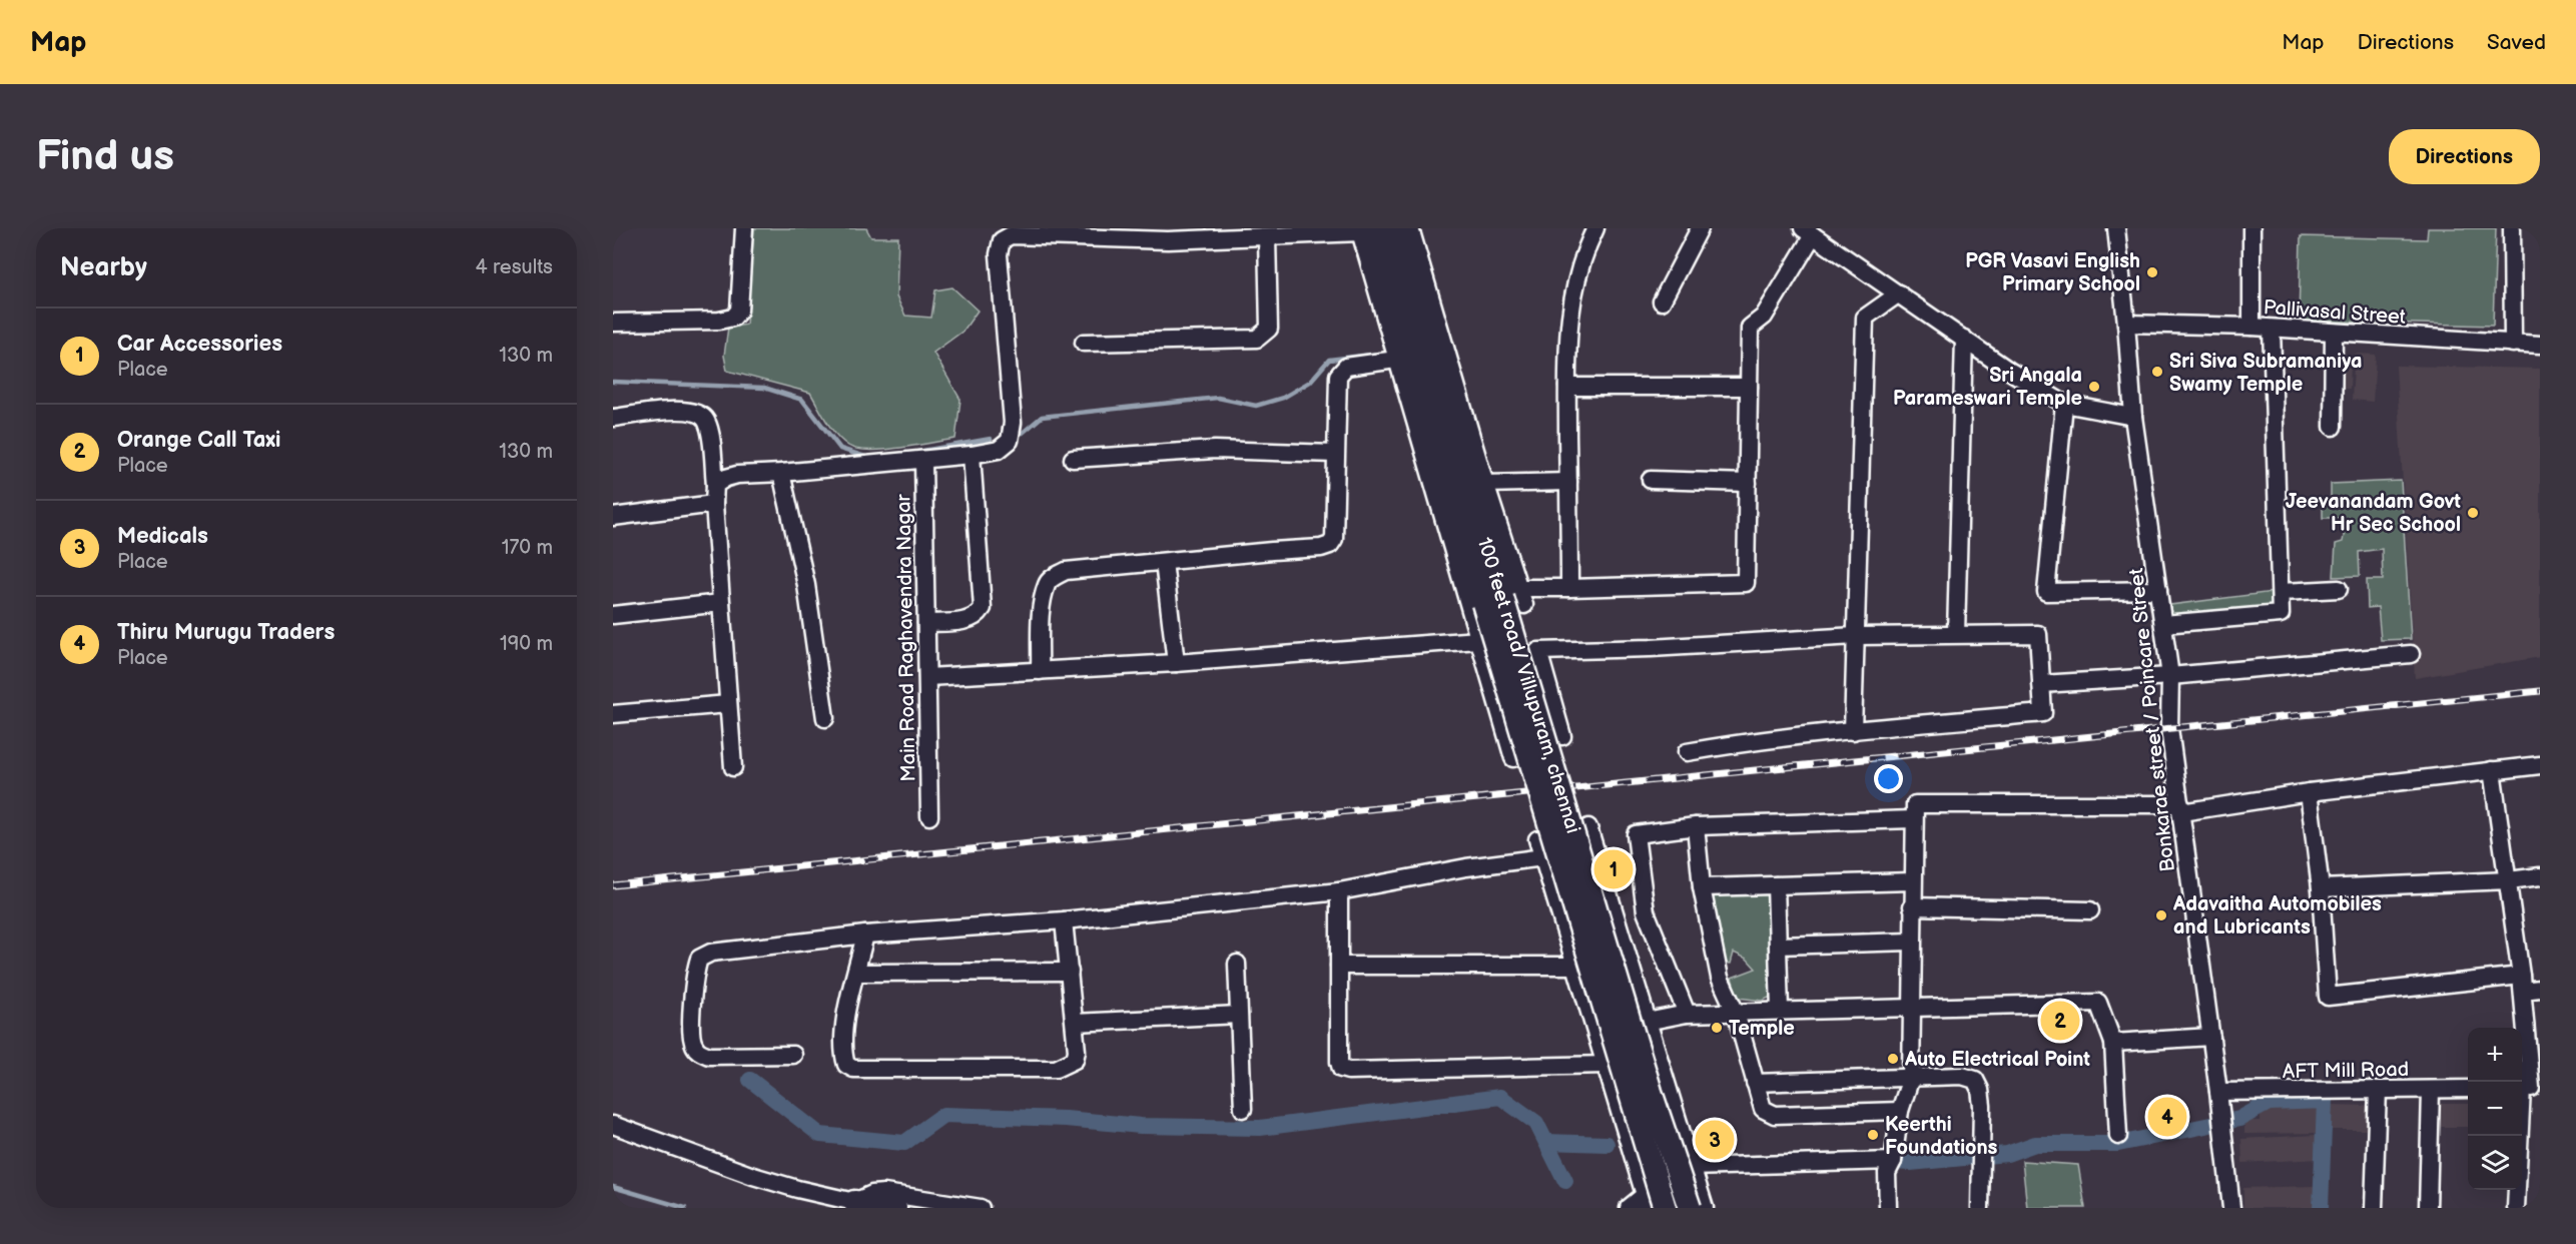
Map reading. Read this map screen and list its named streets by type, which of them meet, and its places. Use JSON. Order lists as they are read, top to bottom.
{
  "streets": {
    "highway": ["100 feet road/ Villupuram, chennai"],
    "street": [
      "Pallivasal Street",
      "Main Road Raghavendra Nagar",
      "Bonkarae street / Poincare Street",
      "AFT Mill Road"
    ]
  },
  "crossings": [
    ["Pallivasal Street", "Bonkarae street / Poincare Street"],
    ["Bonkarae street / Poincare Street", "AFT Mill Road"]
  ],
  "places": [
    "PGR Vasavi English Primary School",
    "Sri Siva Subramaniya Swamy Temple",
    "Sri Angala Parameswari Temple",
    "Jeevanandam Govt Hr Sec School",
    "Adavaitha Automobiles and Lubricants",
    "Temple",
    "Auto Electrical Point",
    "Keerthi Foundations"
  ],
  "page": {
    "header": "Map",
    "nav": ["Map", "Directions", "Saved"],
    "buttons": "Directions",
    "title": "Find us",
    "heading": ["Nearby", "4 results"],
    "list": [
      {
        "mark": "1",
        "name": "Car Accessories",
        "note": "Place",
        "value": "130 m"
      },
      {
        "mark": "2",
        "name": "Orange Call Taxi",
        "note": "Place",
        "value": "130 m"
      },
      {
        "mark": "3",
        "name": "Medicals",
        "note": "Place",
        "value": "170 m"
      },
      {
        "mark": "4",
        "name": "Thiru Murugu Traders",
        "note": "Place",
        "value": "190 m"
      }
    ],
    "pins": [
      "1",
      "2",
      "4",
      "3"
    ],
    "map_buttons": ["+", "−"]
  }
}
